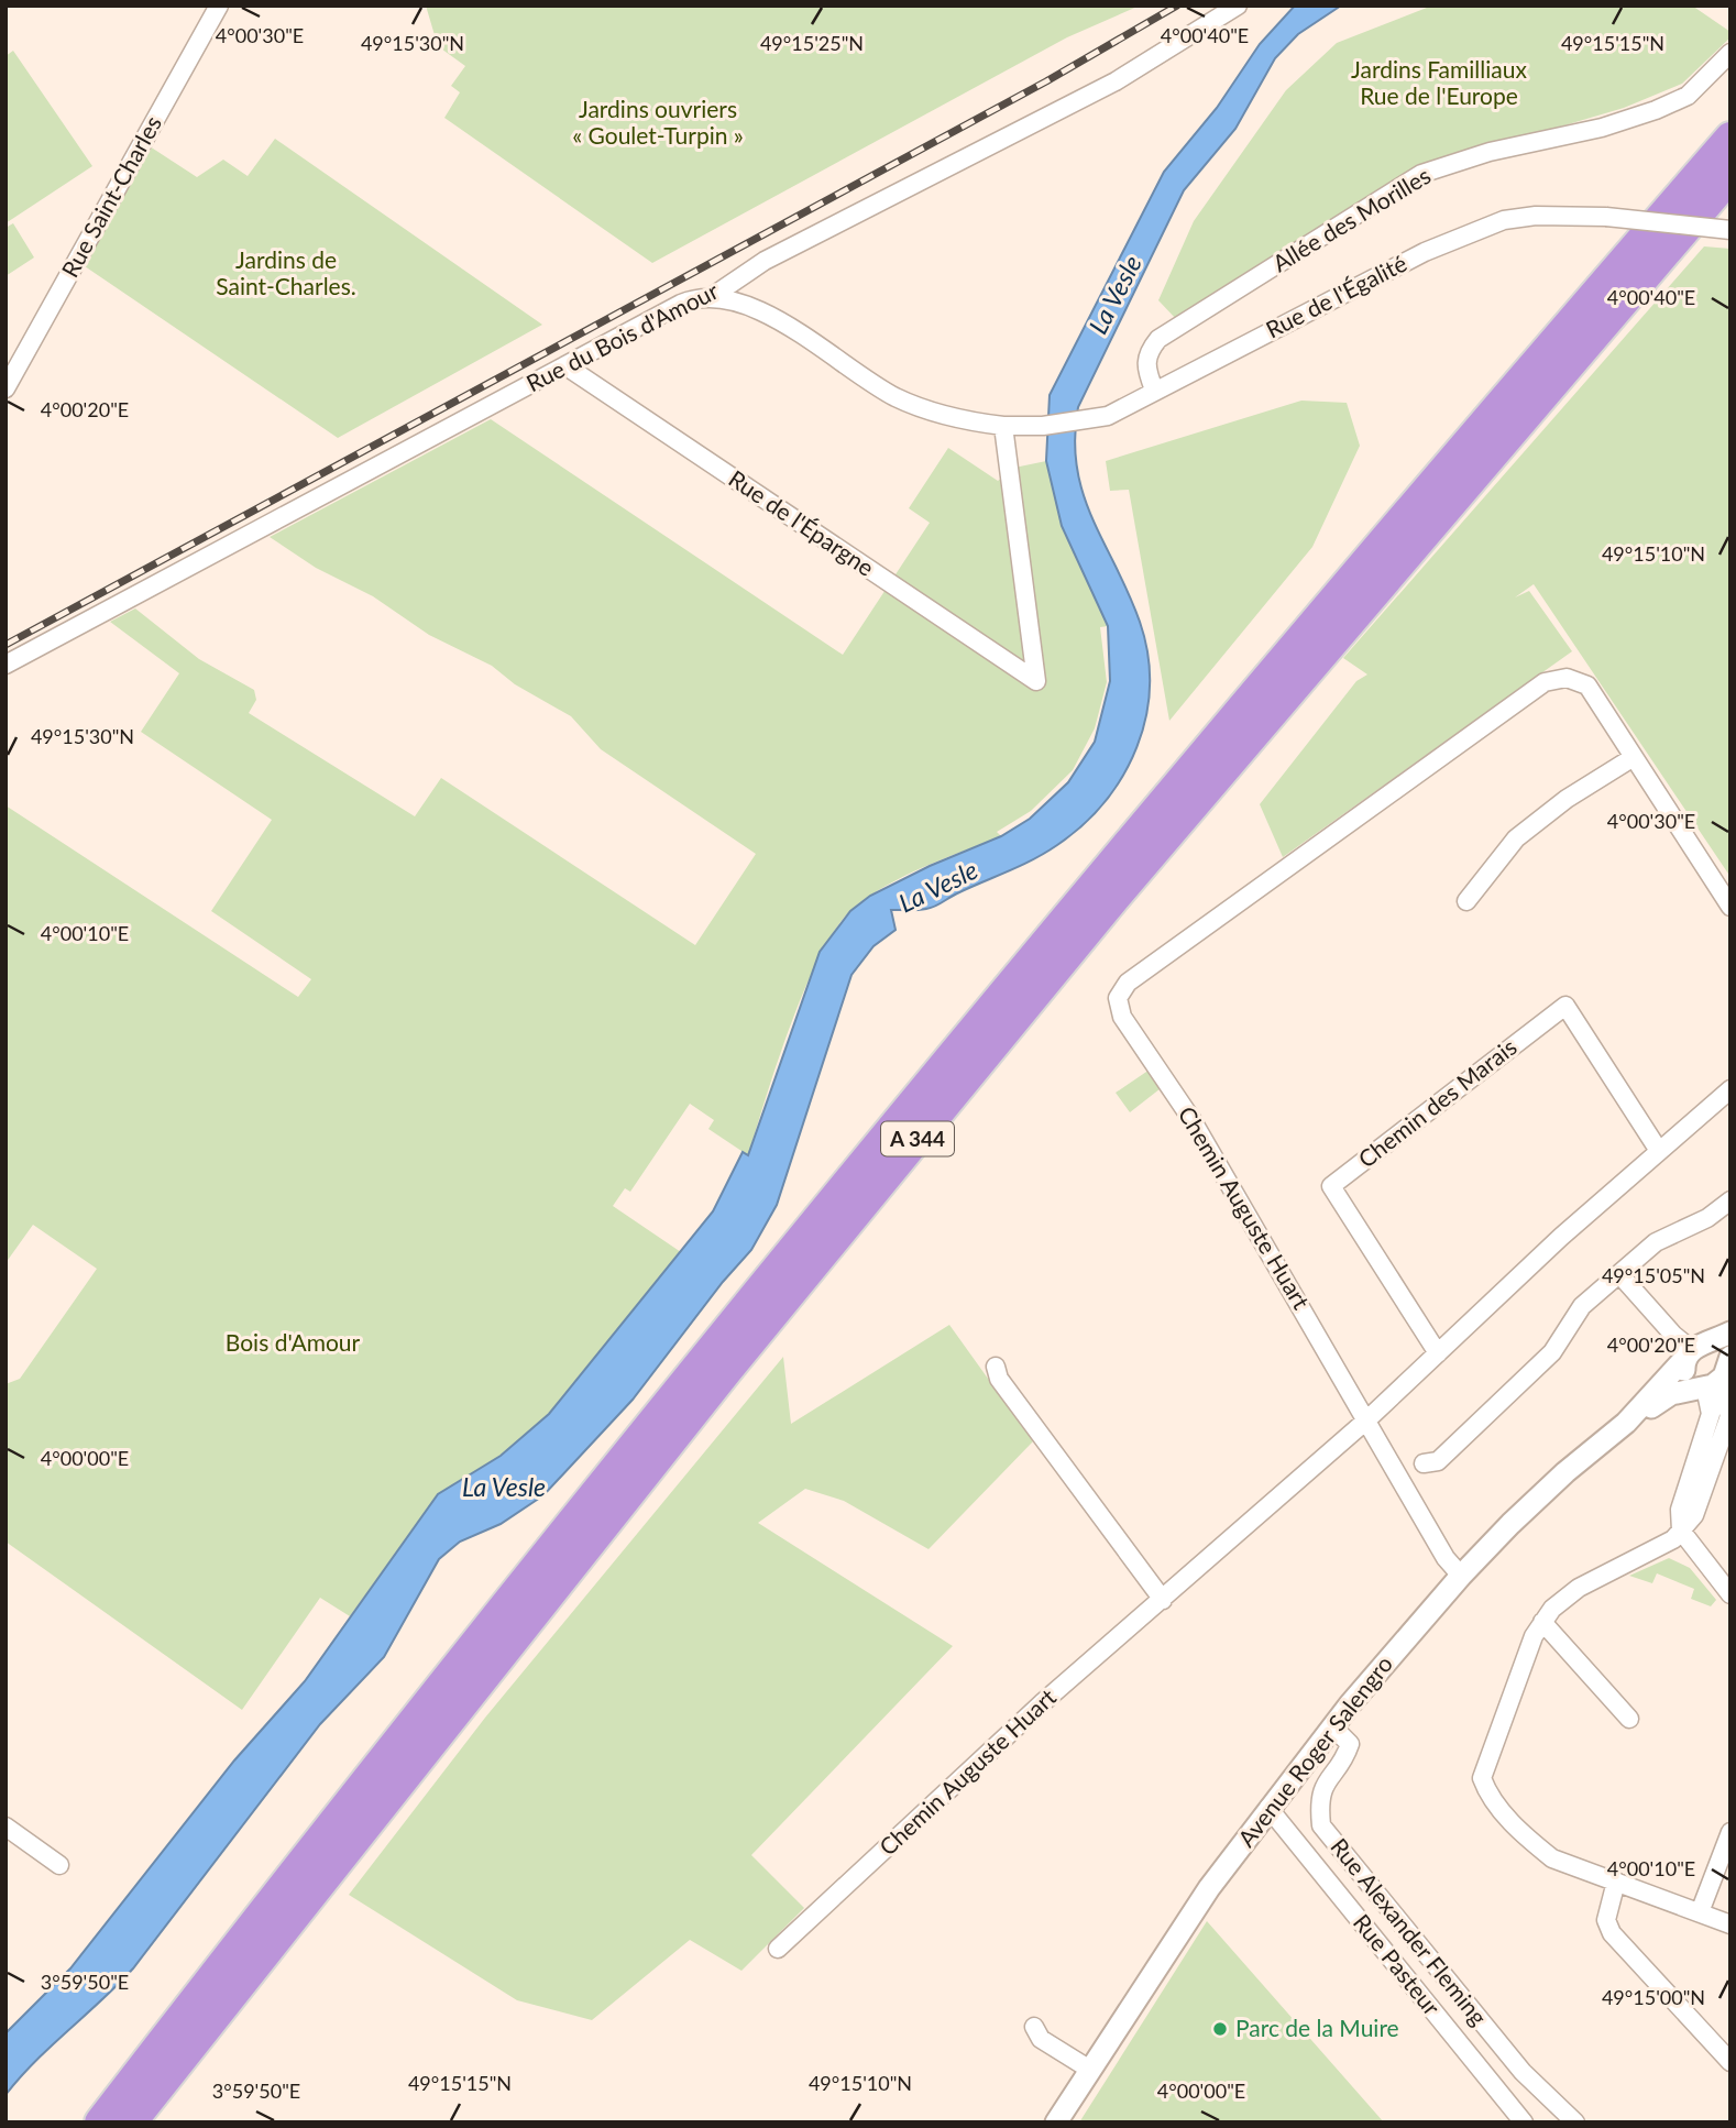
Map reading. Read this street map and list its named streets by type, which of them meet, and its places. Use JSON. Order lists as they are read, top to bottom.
{
  "streets": {
    "highway": ["A 344"],
    "street": [
      "Rue Saint-Charles",
      "Allée des Morilles",
      "Rue de l'Égalité",
      "Rue du Bois d'Amour",
      "Rue de l'Épargne",
      "Chemin des Marais",
      "Chemin Auguste Huart",
      "Avenue Roger Salengro",
      "Rue Alexander Fleming",
      "Rue Pasteur"
    ]
  },
  "crossings": [
    ["Allée des Morilles", "Rue de l'Égalité"],
    ["Rue de l'Égalité", "Rue de l'Épargne"],
    ["Rue du Bois d'Amour", "Rue de l'Épargne"],
    ["Chemin Auguste Huart", "Avenue Roger Salengro"],
    ["Avenue Roger Salengro", "Rue Alexander Fleming"],
    ["Avenue Roger Salengro", "Rue Pasteur"]
  ],
  "water": ["La Vesle"],
  "parks": [
    "Jardins Familliaux Rue de l'Europe",
    "Jardins ouvriers « Goulet-Turpin »",
    "Jardins de Saint-Charles.",
    "Bois d'Amour"
  ],
  "places": ["Parc de la Muire"],
  "coordinates": [
    "4°00'40\"E",
    "4°00'30\"E",
    "49°15'30\"N",
    "49°15'25\"N",
    "49°15'15\"N",
    "4°00'20\"E",
    "49°15'10\"N",
    "4°00'10\"E",
    "49°15'05\"N",
    "4°00'00\"E",
    "3°59'50\"E",
    "49°15'00\"N"
  ]
}
